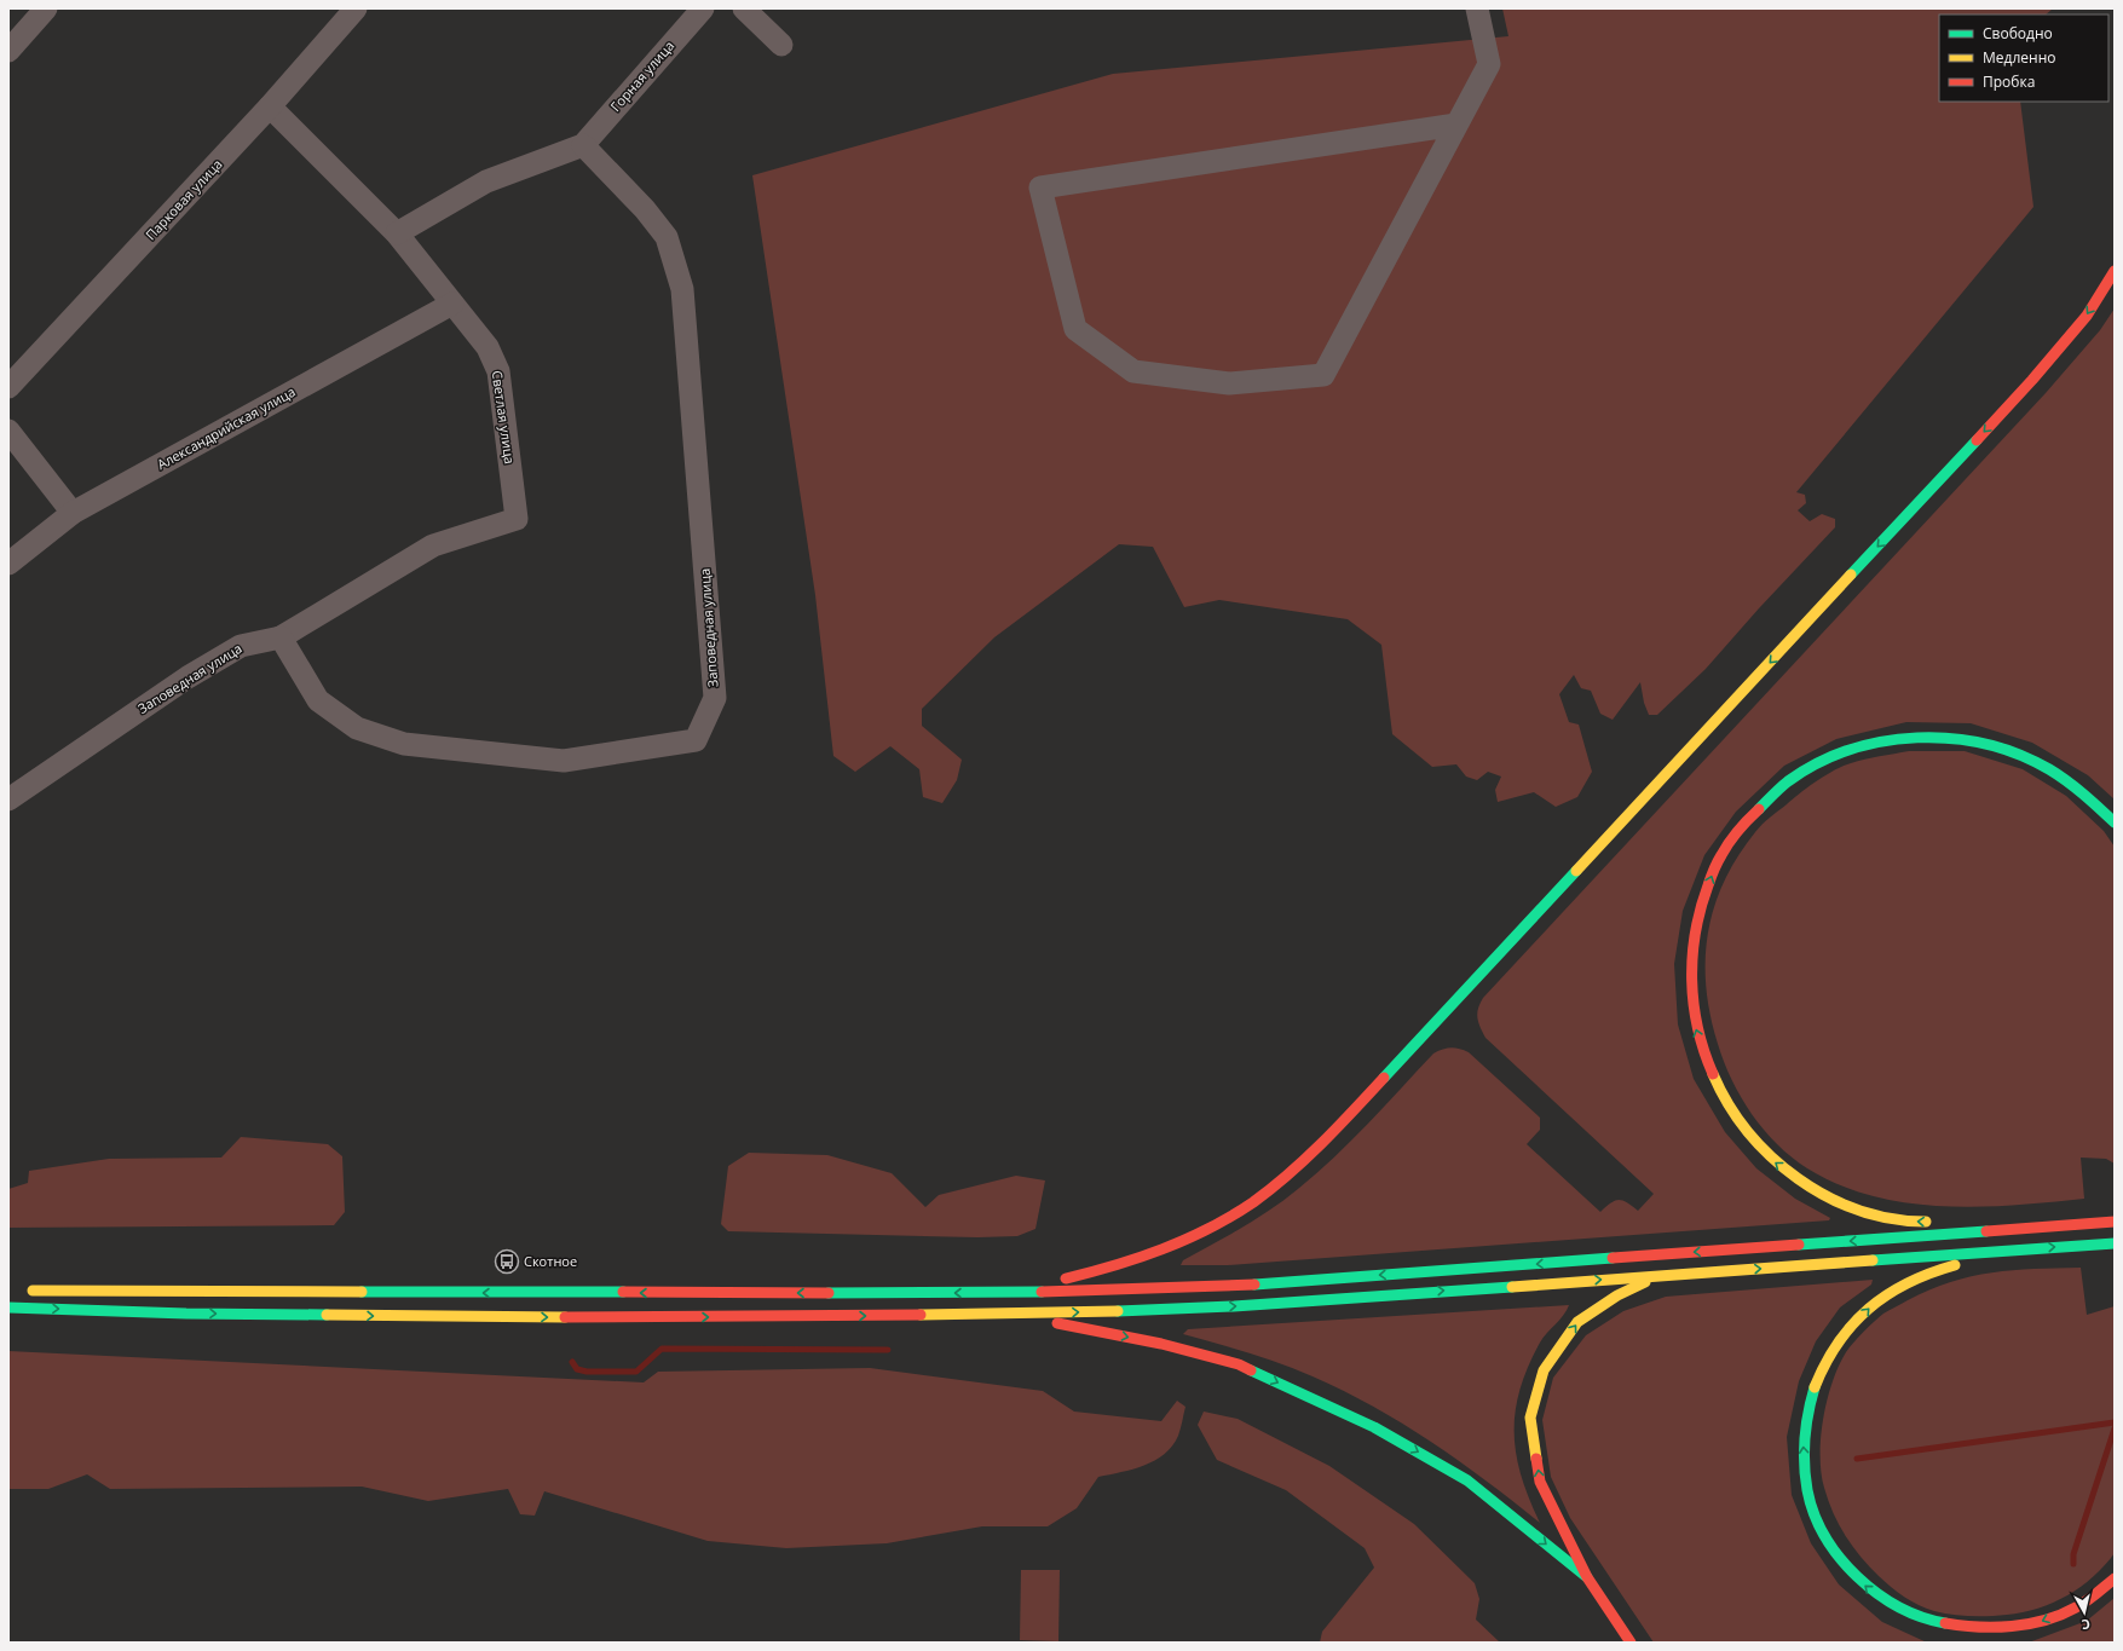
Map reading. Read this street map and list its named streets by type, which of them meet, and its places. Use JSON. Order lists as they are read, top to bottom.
{
  "streets": {
    "street": [
      "Горная улица",
      "Парковая улица",
      "Светлая улица",
      "Александрийская улица",
      "Заповедная улица"
    ]
  },
  "crossings": [
    ["Горная улица", "Заповедная улица"],
    ["Парковая улица", "Светлая улица"],
    ["Светлая улица", "Александрийская улица"],
    ["Светлая улица", "Заповедная улица"]
  ],
  "places": {
    "bus stop": ["Скотное"]
  },
  "legend": ["Свободно", "Медленно", "Пробка"],
  "north": "bottom"
}
